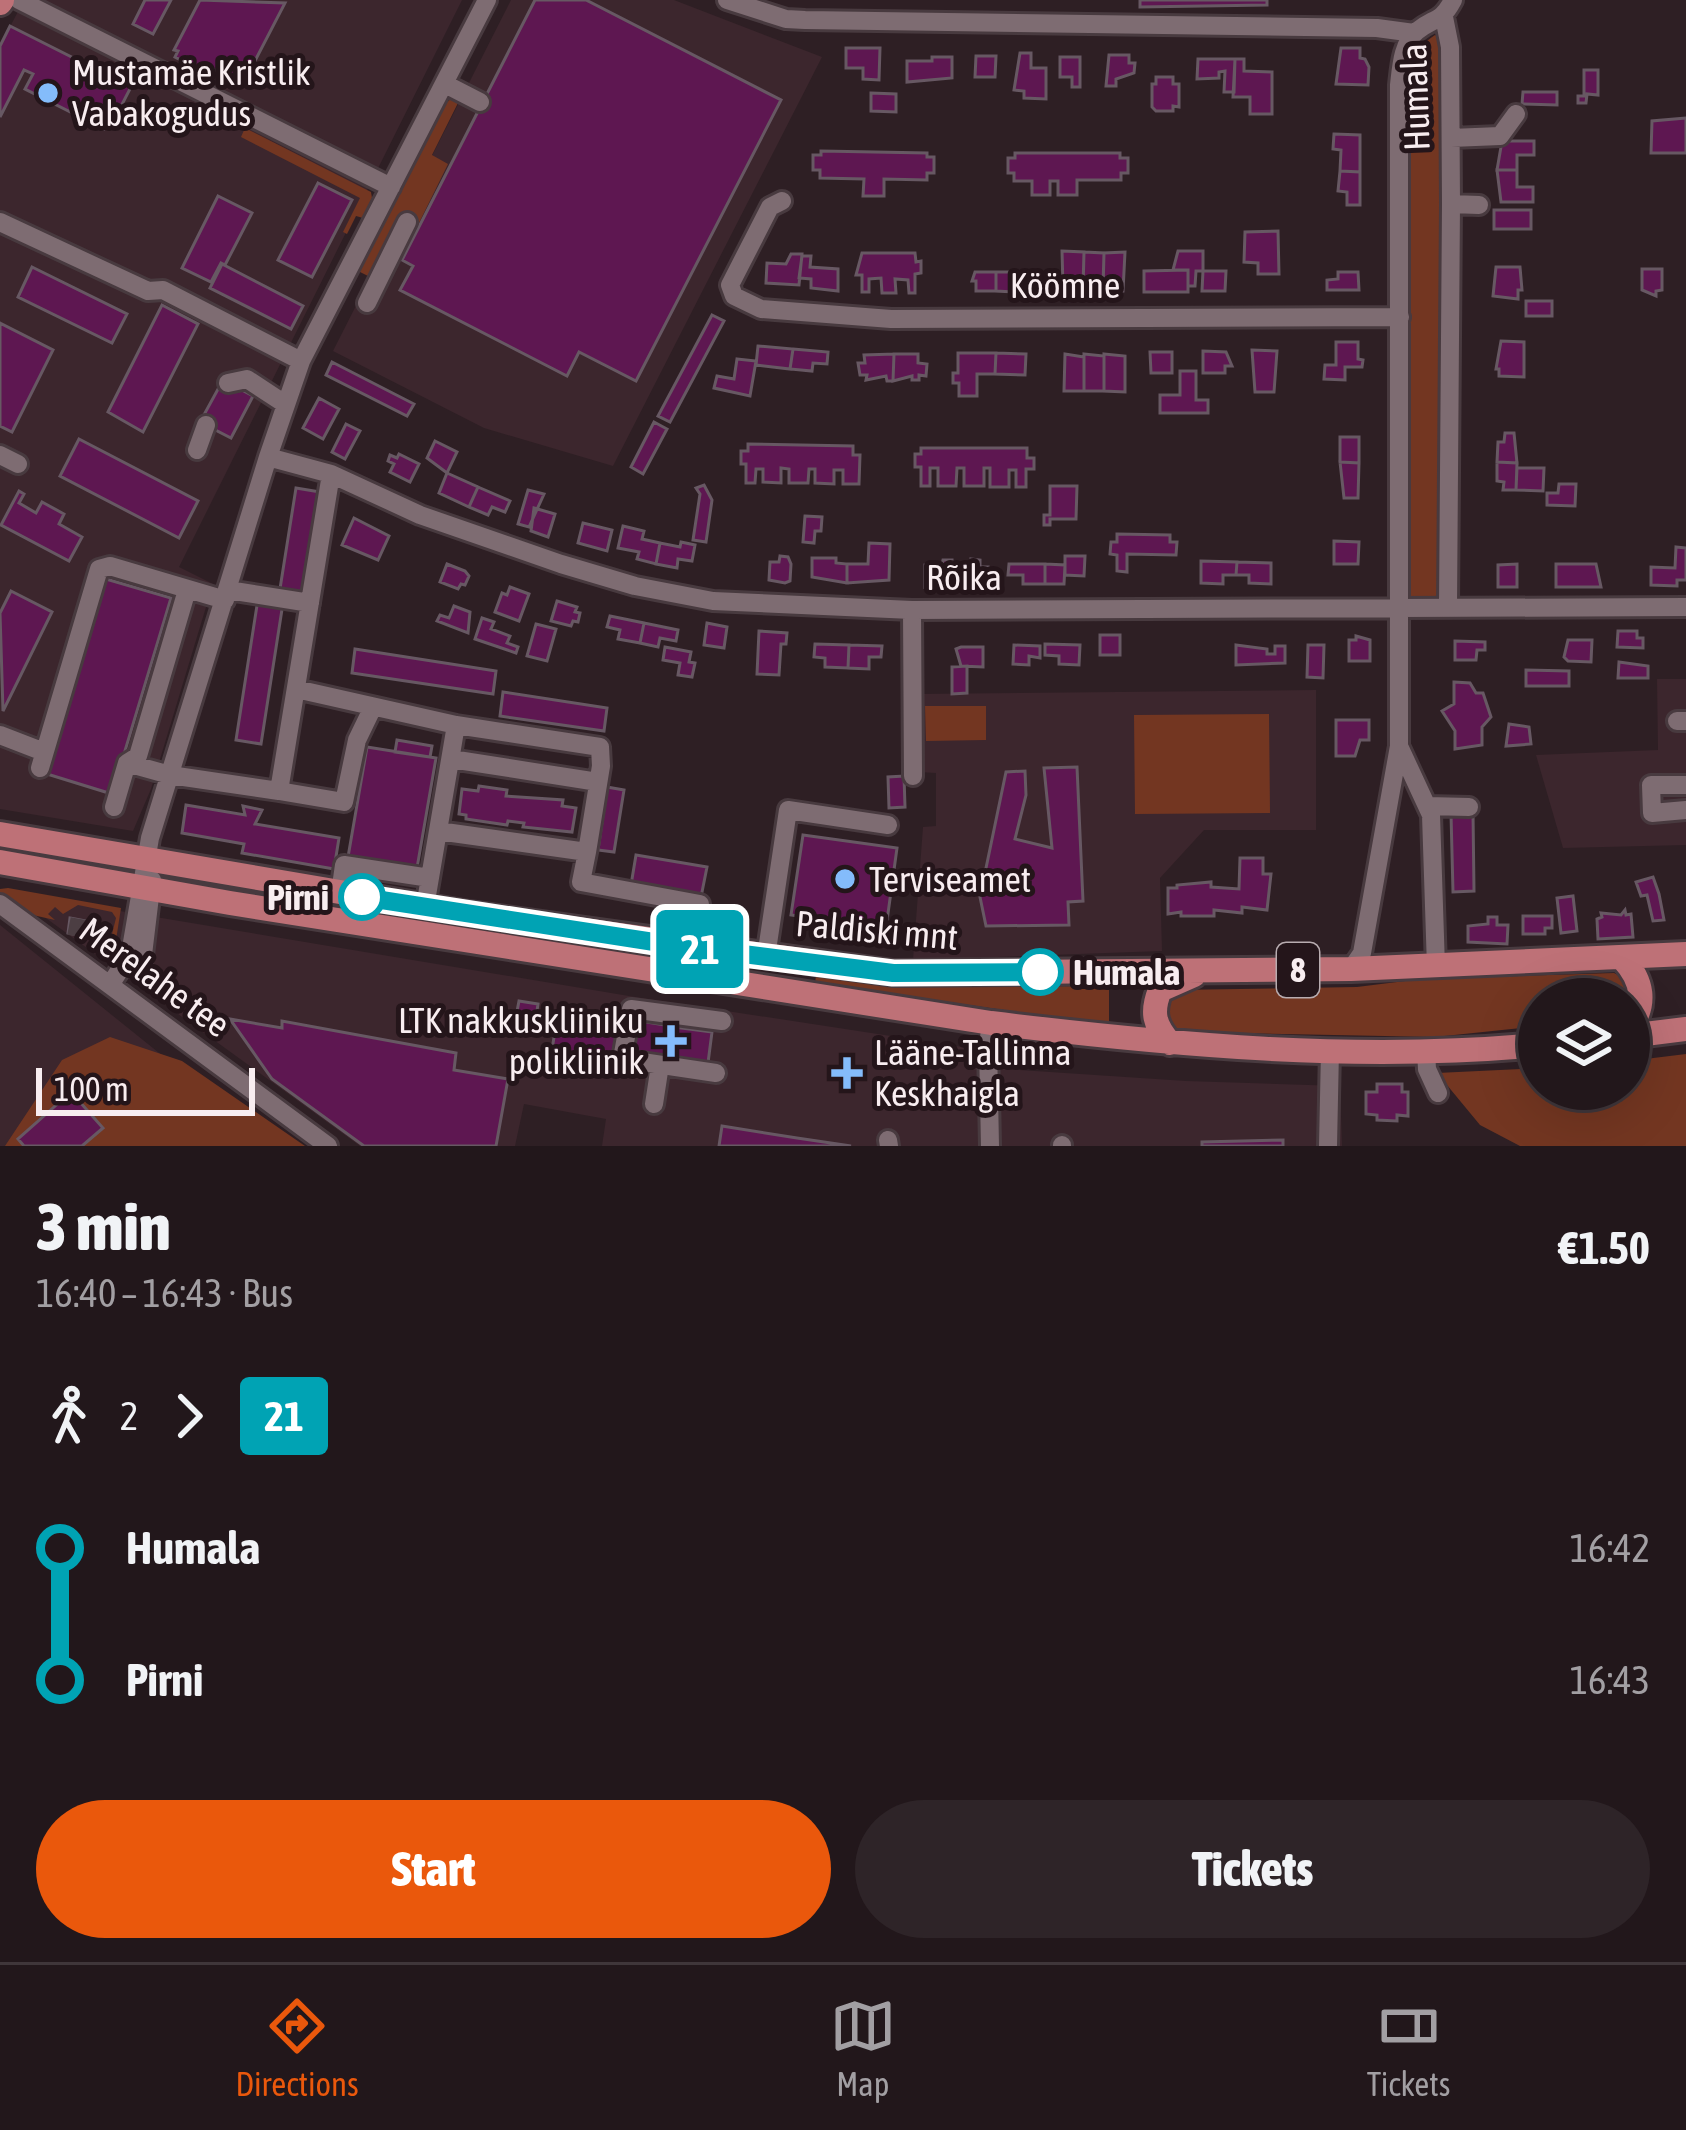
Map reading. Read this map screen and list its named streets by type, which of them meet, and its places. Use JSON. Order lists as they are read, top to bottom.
{
  "streets": {
    "main road": ["Paldiski mnt", "8"],
    "street": [
      "Humala",
      "Köömne",
      "Rõika",
      "Merelahe tee"
    ]
  },
  "crossings": [
    ["Humala", "Köömne"],
    ["Humala", "Rõika"],
    ["Humala", "Paldiski mnt"]
  ],
  "places": {
    "other": [
      "Mustamäe Kristlik Vabakogudus",
      "Terviseamet",
      "Pirni",
      "Humala"
    ],
    "health": ["LTK nakkuskliiniku polikliinik", "Lääne-Tallinna Keskhaigla"]
  },
  "lines": ["bus line 21"],
  "scale_bar": "100 m",
  "page": {
    "on_map": "21",
    "scale": "100 m",
    "heading": ["3 min", "16:40 – 16:43 · Bus", "€1.50"],
    "legs": ["2", "21"],
    "list": [
      {
        "name": "Humala",
        "value": "16:42"
      },
      {
        "name": "Pirni",
        "value": "16:43"
      }
    ],
    "buttons": ["Start", "Tickets"],
    "tabs": ["Directions", "Map", "Tickets"]
  }
}
